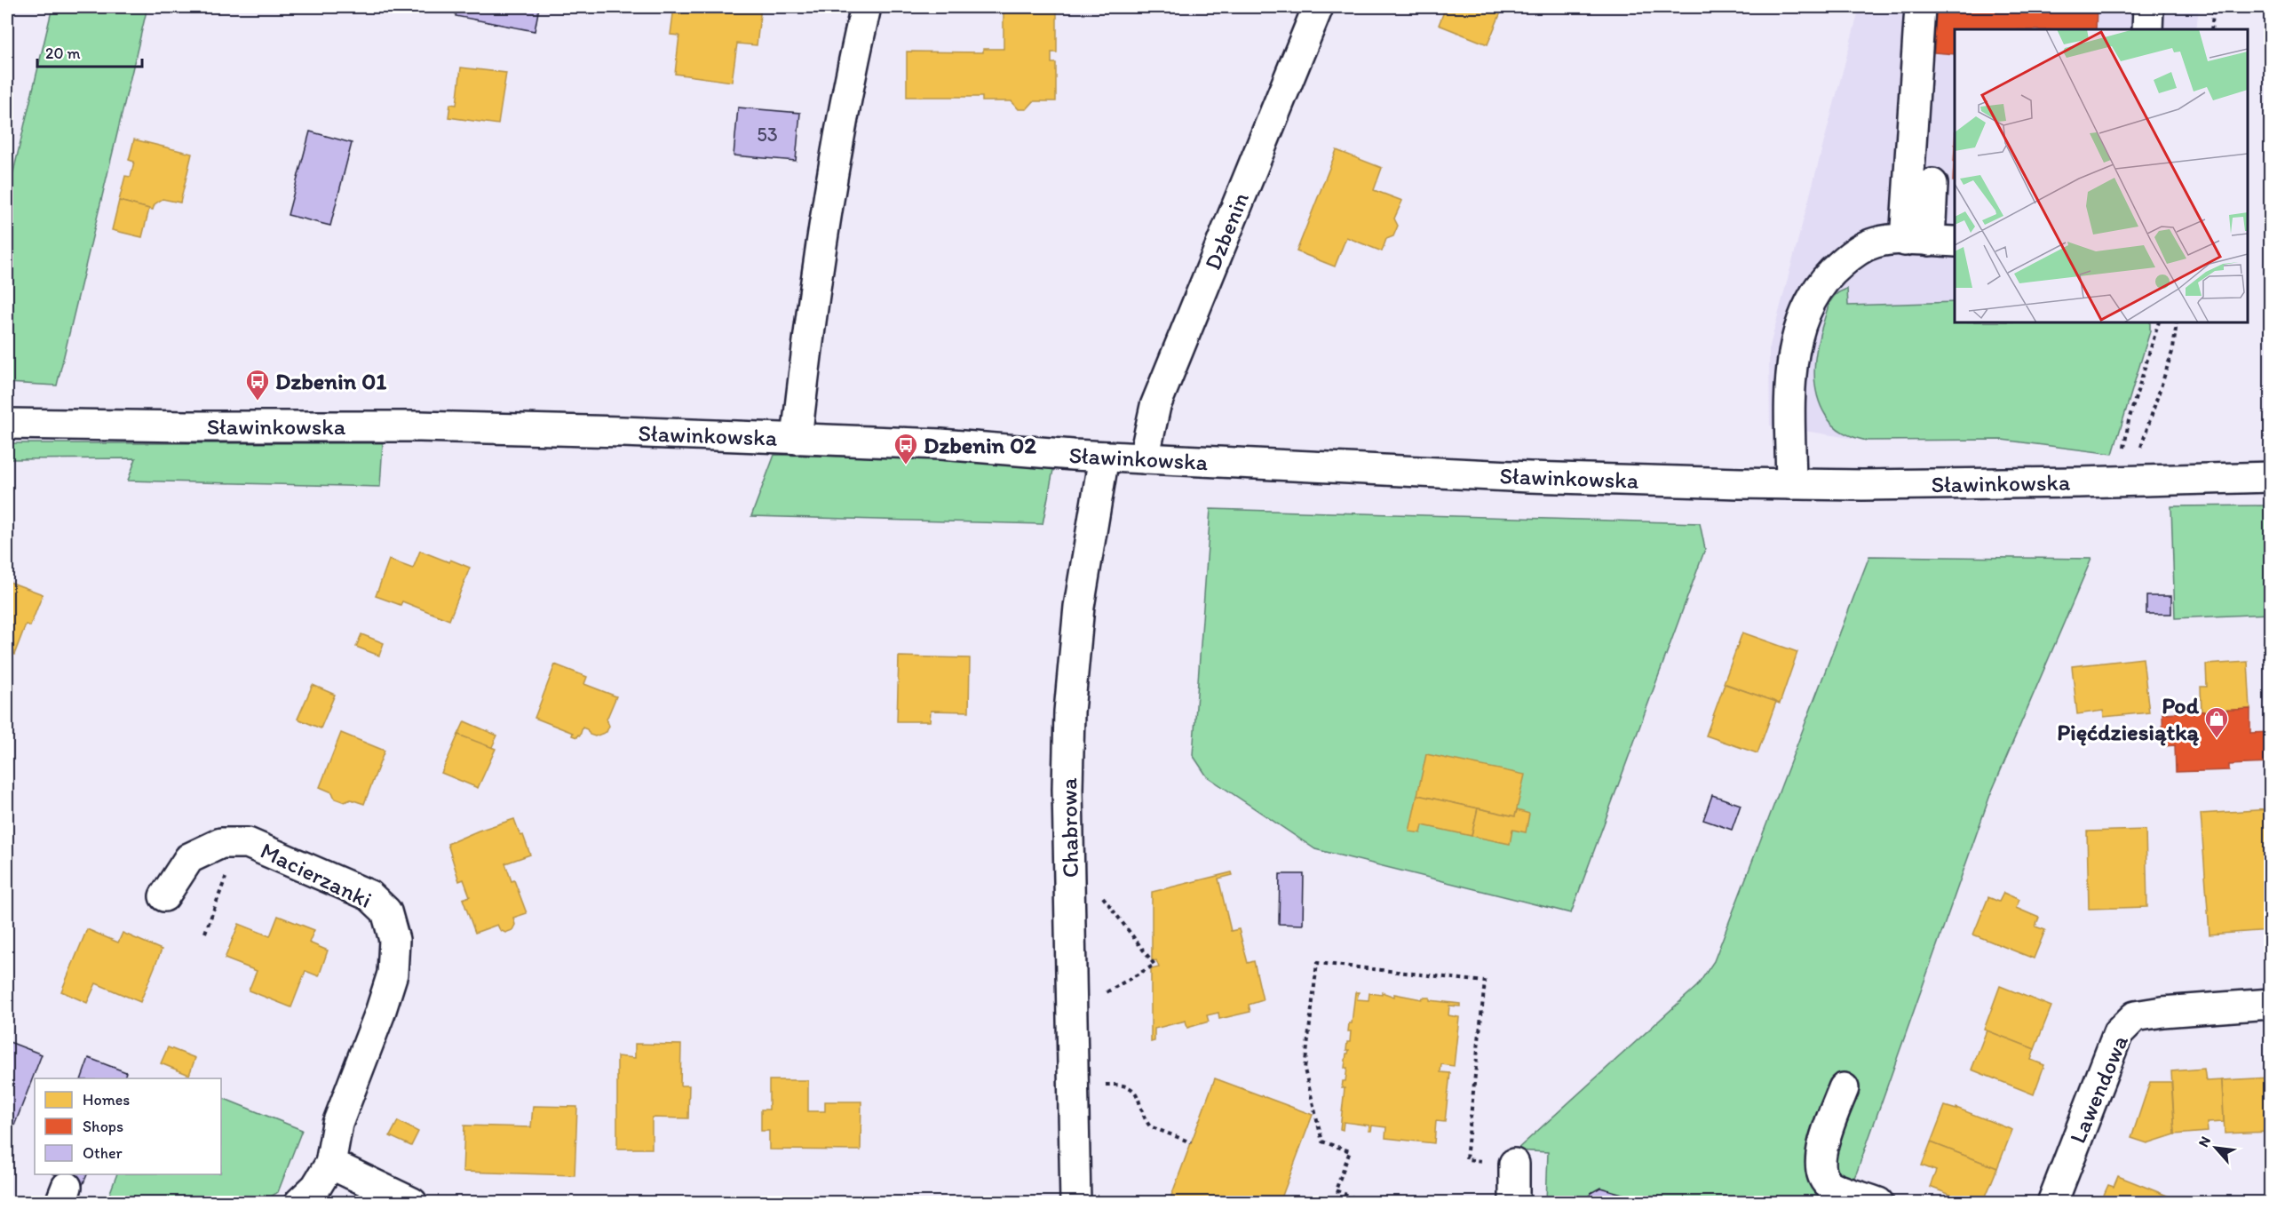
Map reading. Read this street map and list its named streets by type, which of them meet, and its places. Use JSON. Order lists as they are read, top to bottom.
{
  "streets": {
    "street": [
      "Dzbenin",
      "Sławinkowska",
      "Chabrowa",
      "Macierzanki",
      "Lawendowa"
    ]
  },
  "crossings": [
    ["Dzbenin", "Sławinkowska"],
    ["Sławinkowska", "Chabrowa"]
  ],
  "places": {
    "bus stop": ["Dzbenin 01", "Dzbenin 02"],
    "shop": ["Pod Pięćdziesiątką"]
  },
  "house_numbers": ["53"],
  "legend": ["Homes", "Shops", "Other"],
  "scale_bar": "20 m",
  "north": "top left"
}
